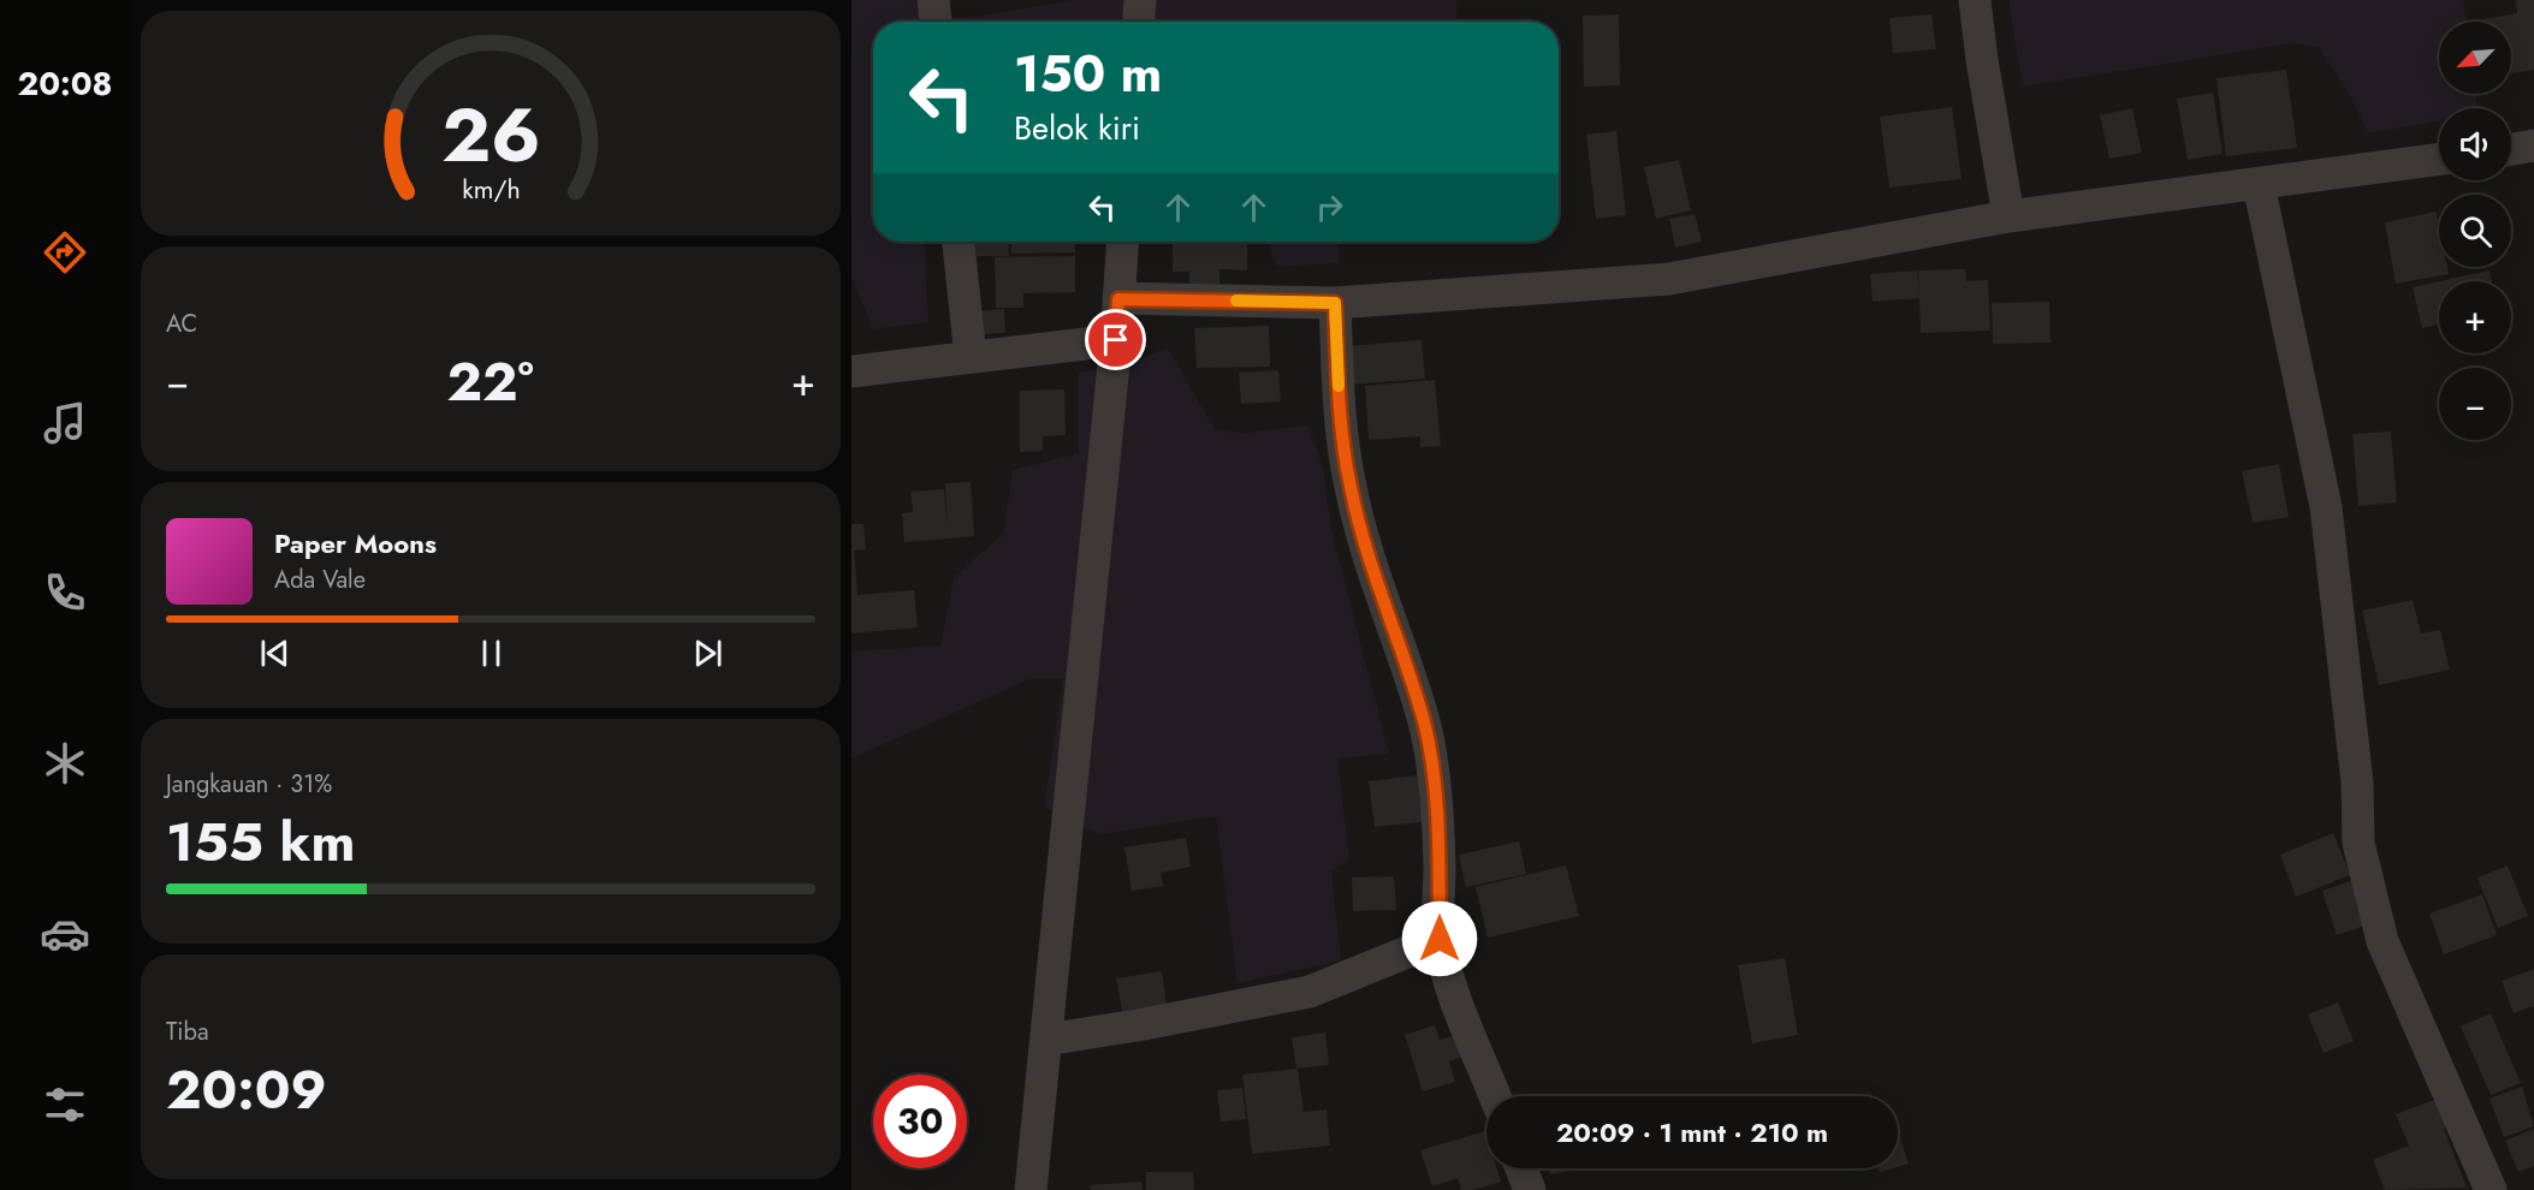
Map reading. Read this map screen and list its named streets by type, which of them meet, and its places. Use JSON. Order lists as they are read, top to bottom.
{
  "north": "bottom left",
  "page": {
    "tabs": "20:08",
    "map_buttons": ["+", "−"],
    "turn": ["150 m", "Belok kiri"],
    "tile": [
      "AC",
      ["Jangkauan · 31%", "155 km"],
      ["Tiba", "20:09"]
    ],
    "heat": ["−", "22°", "+"],
    "song": ["Paper Moons", "Ada Vale"],
    "limit": "30",
    "trip": "20:09 · 1 mnt · 210 m",
    "gauge": ["26", "km/h"]
  }
}
